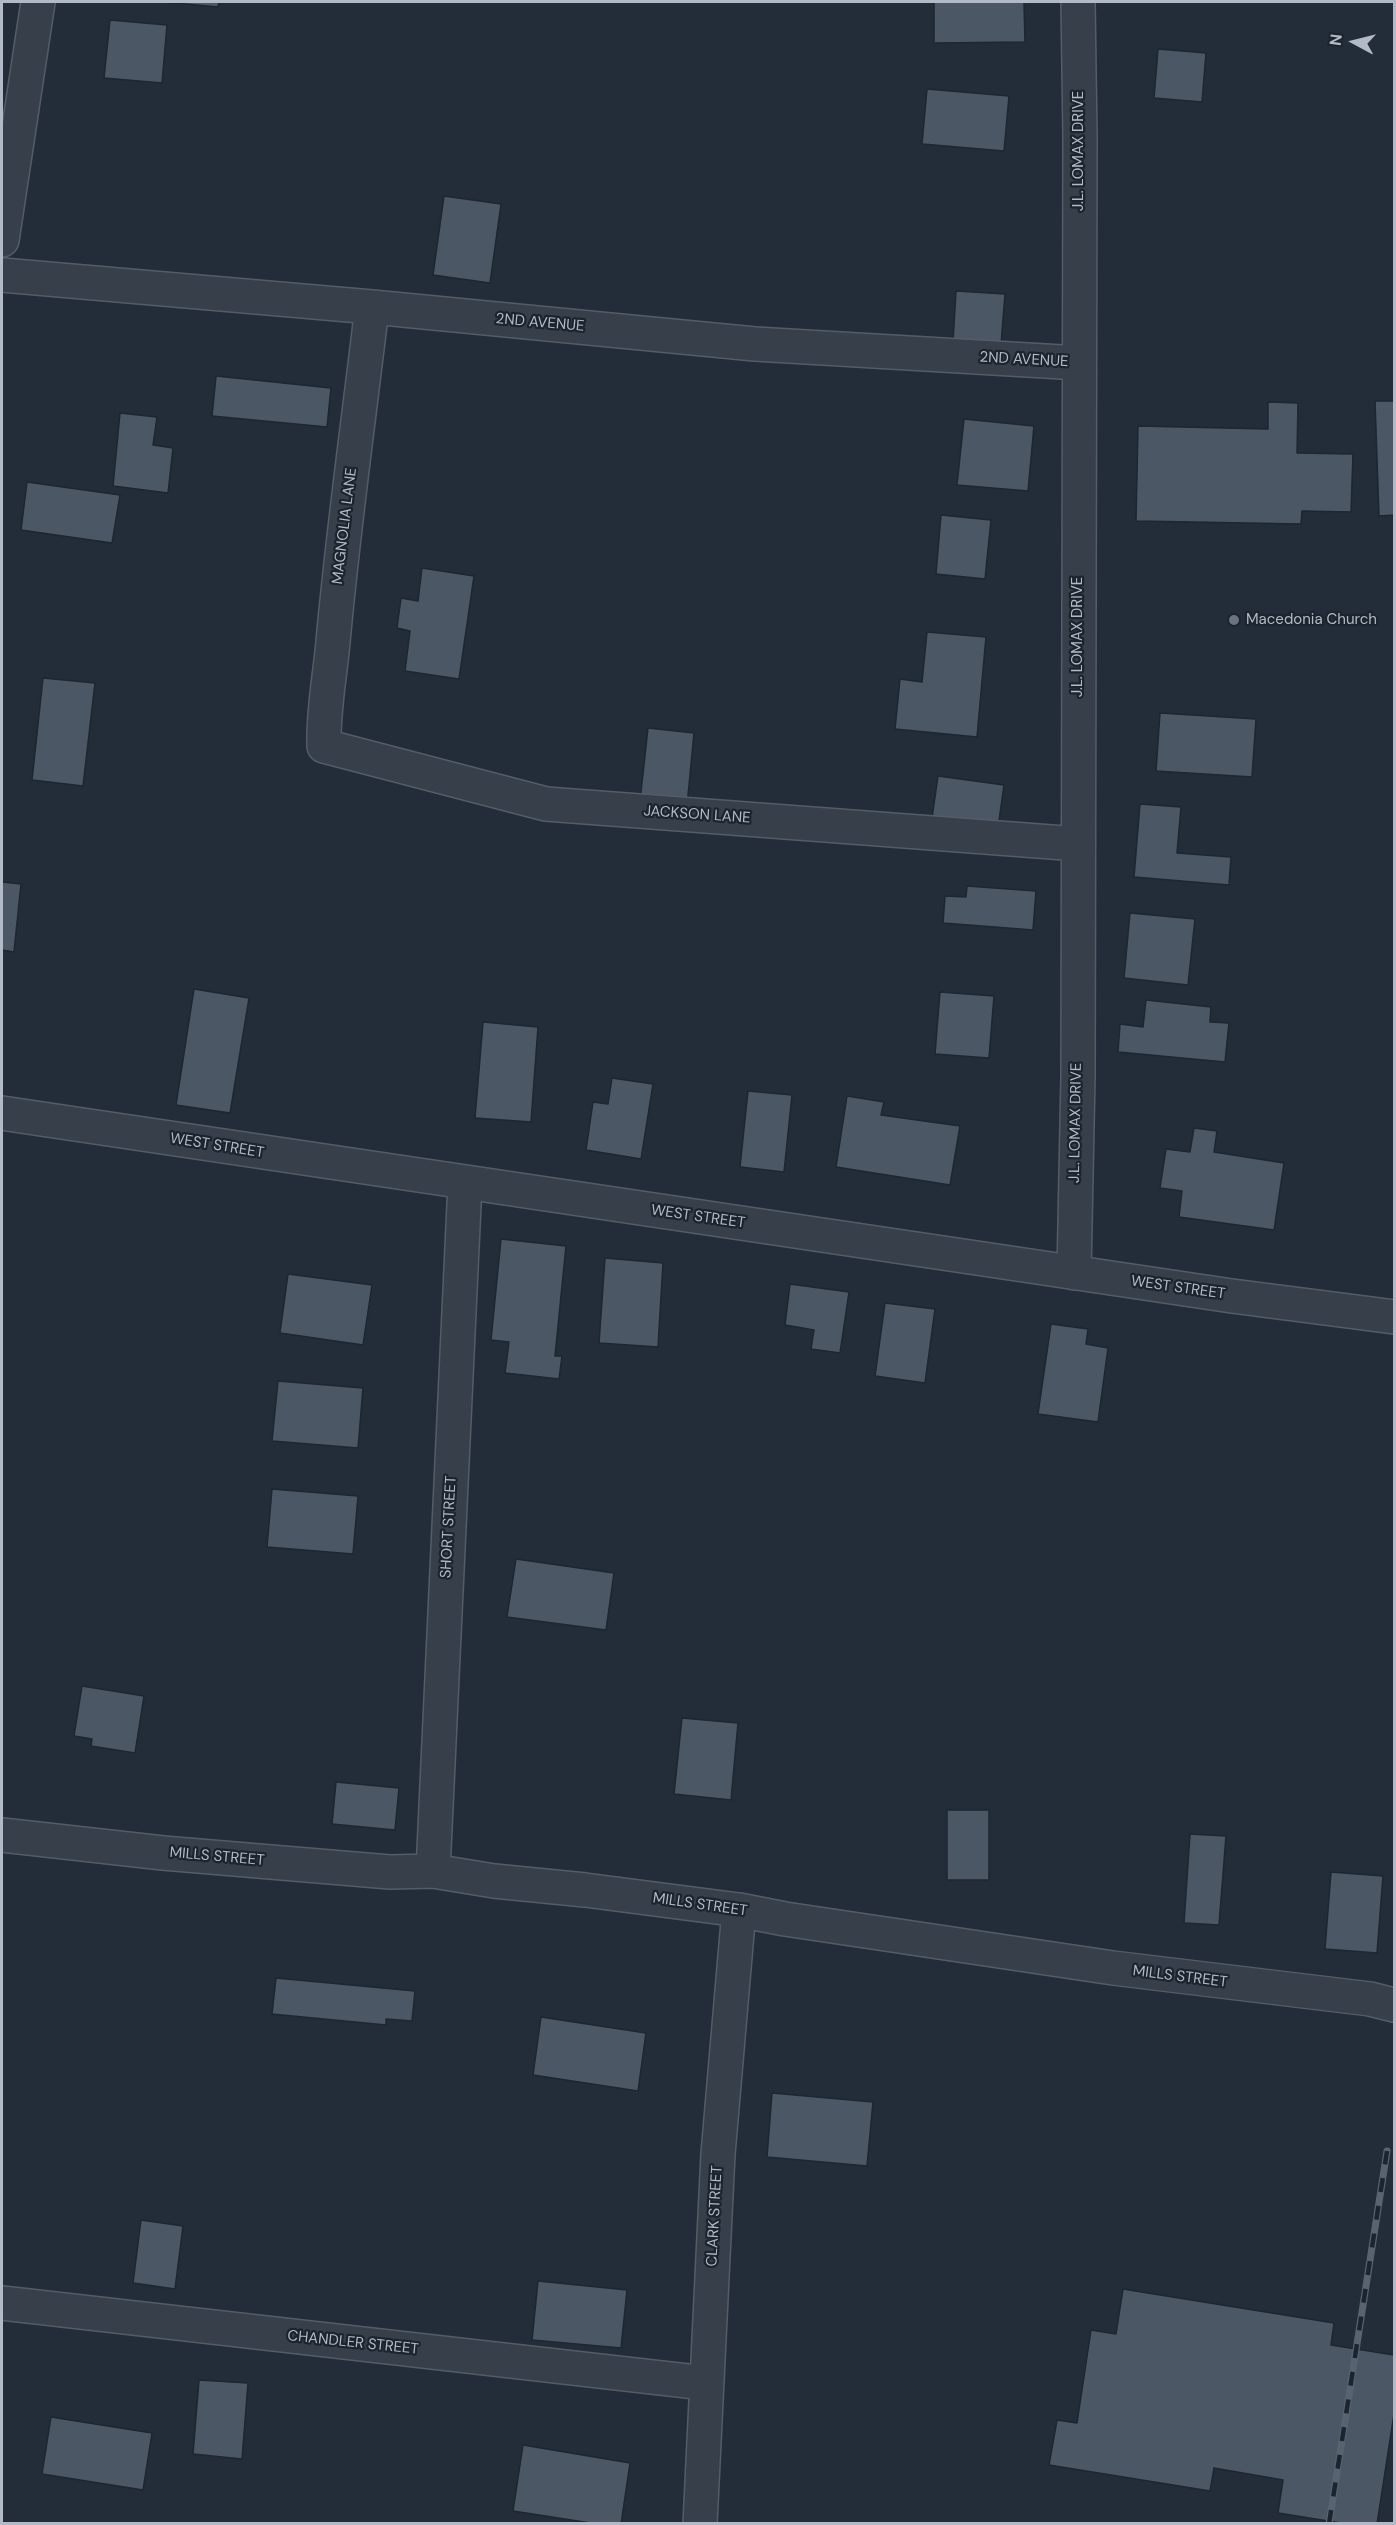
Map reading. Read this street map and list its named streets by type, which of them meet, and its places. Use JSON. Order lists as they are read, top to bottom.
{
  "streets": {
    "street": [
      "J.L. LOMAX DRIVE",
      "2ND AVENUE",
      "MAGNOLIA LANE",
      "JACKSON LANE",
      "WEST STREET",
      "SHORT STREET",
      "MILLS STREET",
      "CLARK STREET",
      "CHANDLER STREET"
    ]
  },
  "crossings": [
    ["J.L. LOMAX DRIVE", "2ND AVENUE"],
    ["J.L. LOMAX DRIVE", "JACKSON LANE"],
    ["J.L. LOMAX DRIVE", "WEST STREET"],
    ["2ND AVENUE", "MAGNOLIA LANE"],
    ["MAGNOLIA LANE", "JACKSON LANE"],
    ["WEST STREET", "SHORT STREET"],
    ["SHORT STREET", "MILLS STREET"],
    ["MILLS STREET", "CLARK STREET"],
    ["CLARK STREET", "CHANDLER STREET"]
  ],
  "places": ["Macedonia Church"],
  "north": "left"
}
